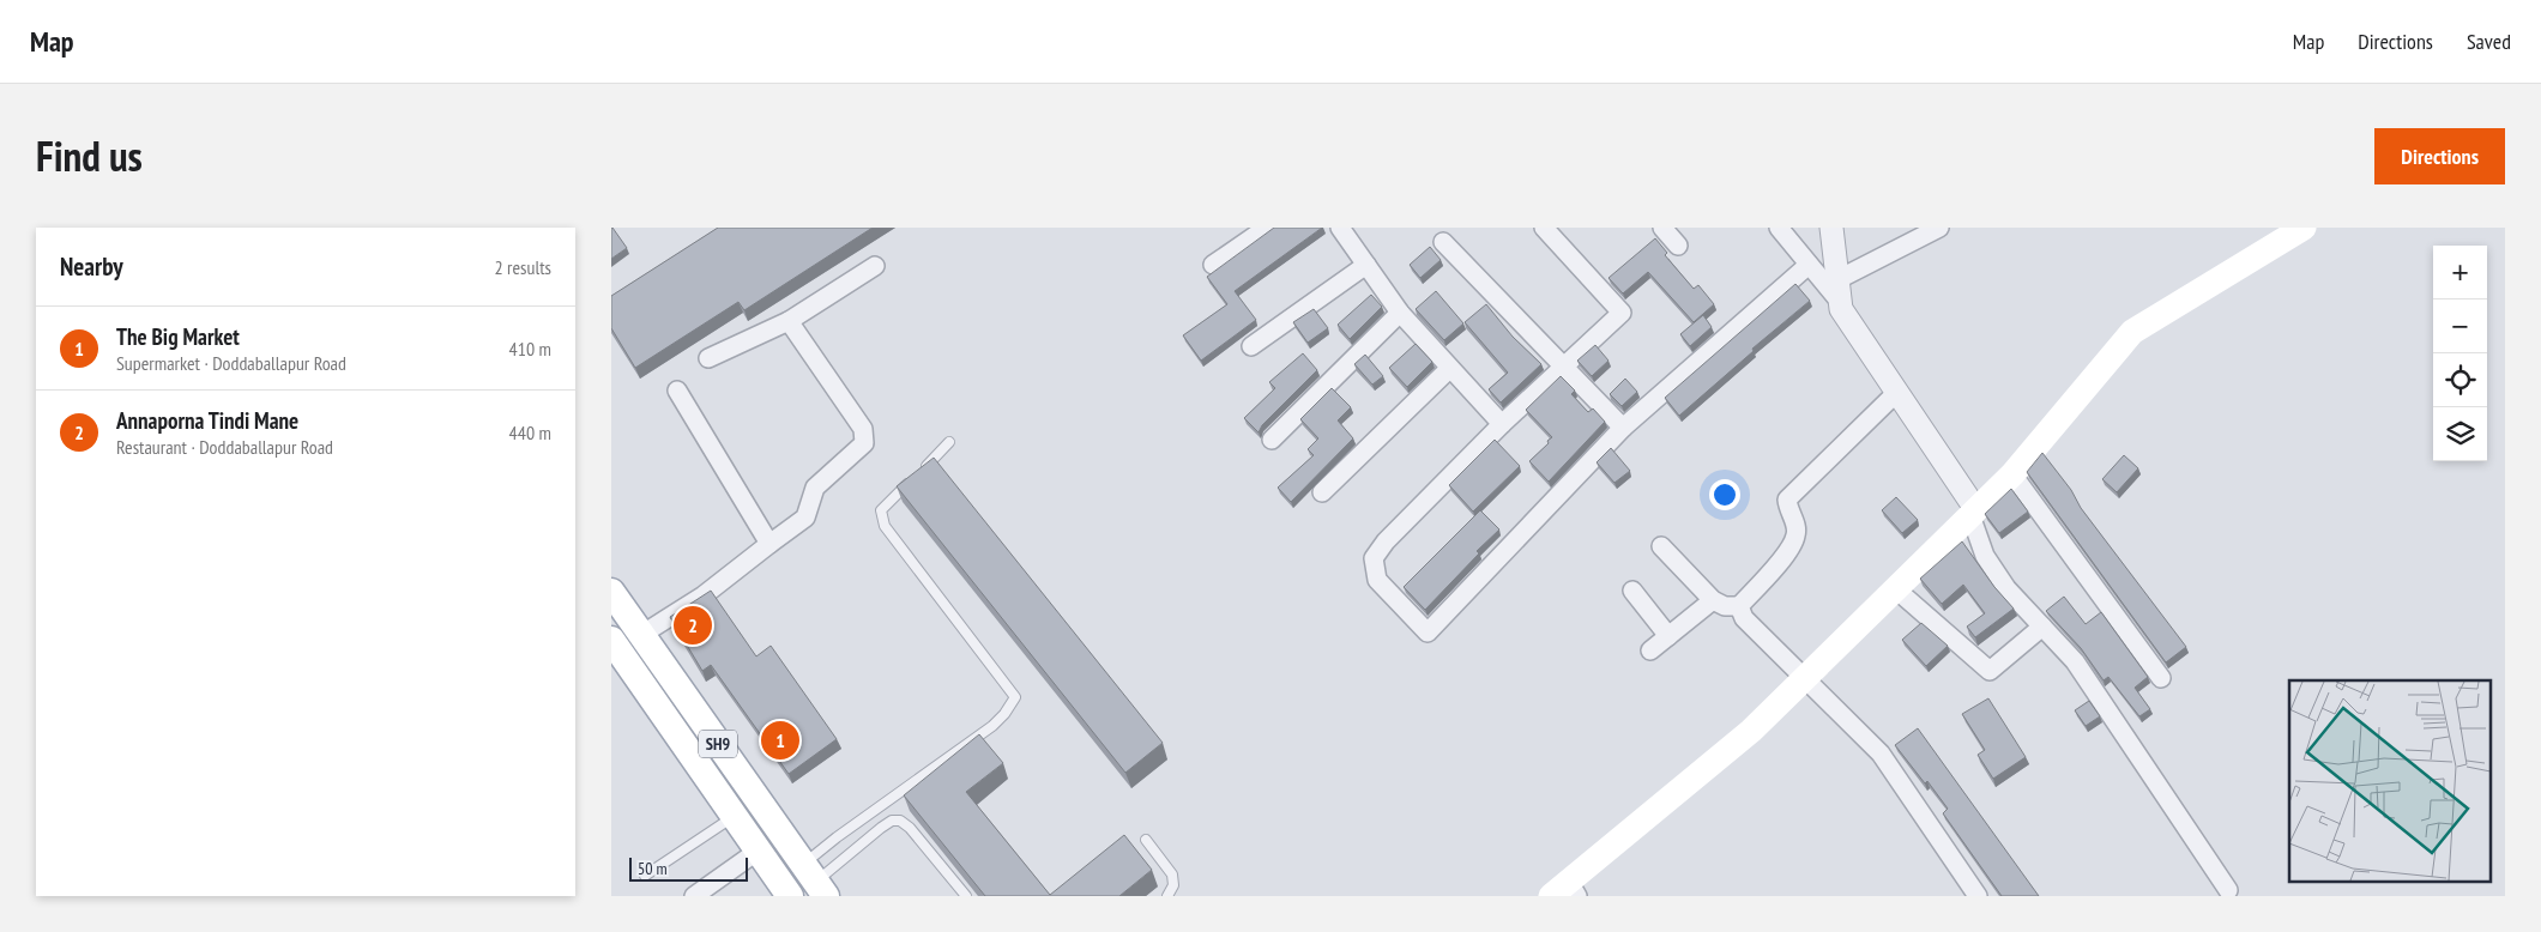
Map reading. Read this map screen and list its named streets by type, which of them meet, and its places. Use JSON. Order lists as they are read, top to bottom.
{
  "streets": {
    "main road": ["SH9"]
  },
  "scale_bar": "50 m",
  "page": {
    "header": "Map",
    "nav": ["Map", "Directions", "Saved"],
    "title": "Find us",
    "buttons": "Directions",
    "heading": ["Nearby", "2 results"],
    "map_buttons": ["+", "−"],
    "list": [
      {
        "mark": "1",
        "name": "The Big Market",
        "note": "Supermarket · Doddaballapur Road",
        "value": "410 m"
      },
      {
        "mark": "2",
        "name": "Annaporna Tindi Mane",
        "note": "Restaurant · Doddaballapur Road",
        "value": "440 m"
      }
    ],
    "pins": ["2", "1"],
    "scale": "50 m"
  }
}
